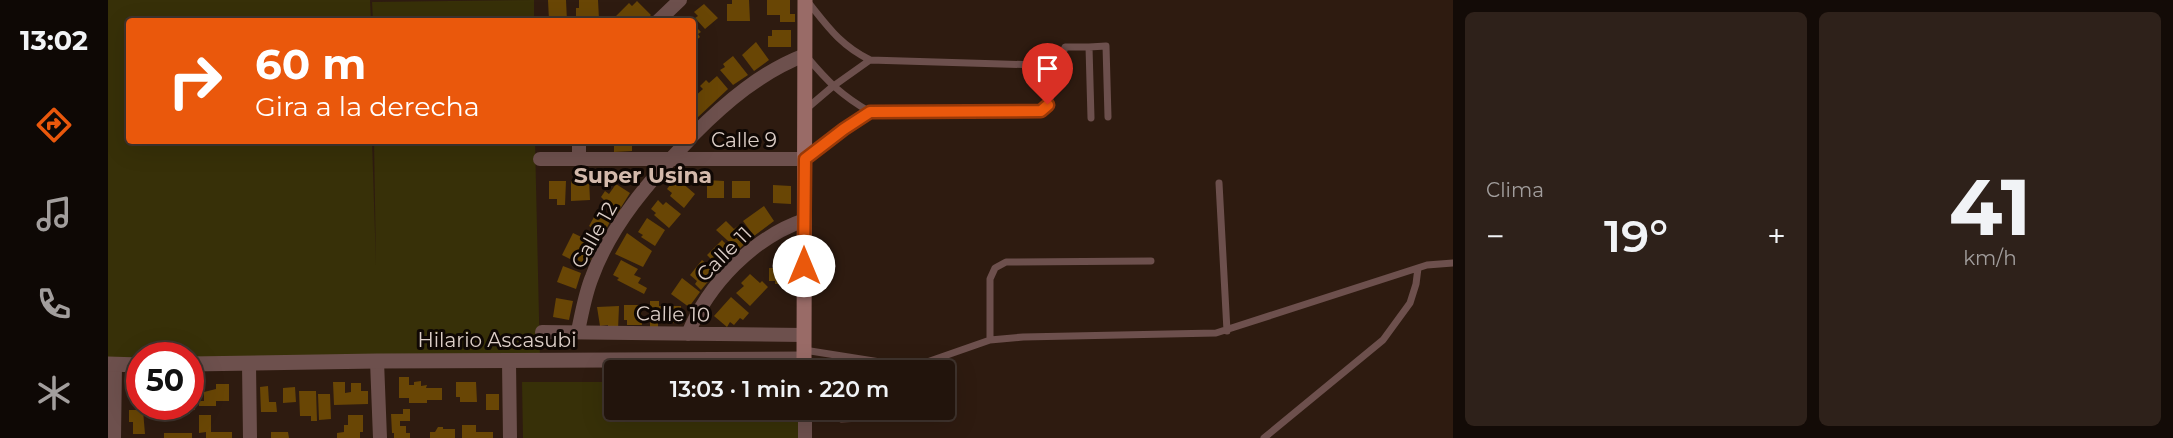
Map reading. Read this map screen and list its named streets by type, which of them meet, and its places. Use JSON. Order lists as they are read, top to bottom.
{
  "streets": {
    "street": [
      "Calle 9",
      "Calle 12",
      "Calle 11",
      "Calle 10",
      "Hilario Ascasubi"
    ]
  },
  "crossings": [
    ["Calle 9", "Calle 12"],
    ["Calle 12", "Calle 10"],
    ["Calle 11", "Calle 10"],
    ["Calle 10", "Hilario Ascasubi"]
  ],
  "districts": ["Super Usina"],
  "page": {
    "tabs": "13:02",
    "tile": [
      "Clima",
      ["41", "km/h"]
    ],
    "turn": ["60 m", "Gira a la derecha"],
    "heat": ["−", "19°", "+"],
    "limit": "50",
    "trip": "13:03 · 1 min · 220 m"
  }
}
